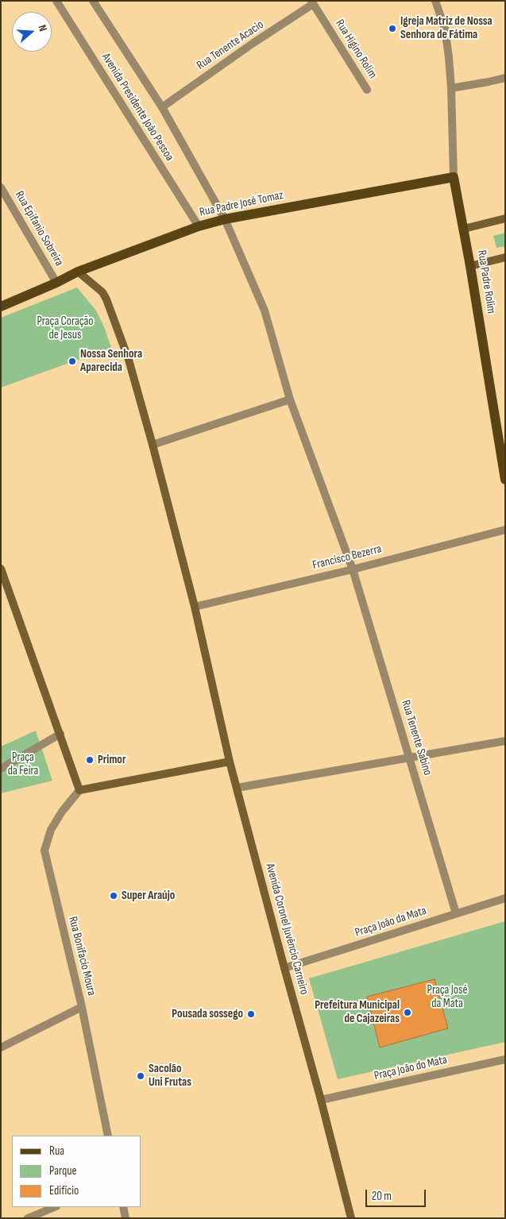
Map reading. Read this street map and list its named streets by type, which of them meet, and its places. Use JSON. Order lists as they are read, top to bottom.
{
  "streets": {
    "main road": ["Rua Padre José Tomaz", "Rua Padre Rolim", "Avenida Coronel Juvêncio Carneiro"],
    "street": [
      "Rua Tenente Acacio",
      "Rua Higino Rolim",
      "Avenida Presidente Joāo Pessoa",
      "Rua Epifanio Sobreira",
      "Francisco Bezerra",
      "Rua Tenente Sabino",
      "Praça João da Mata",
      "Rua Bonifacio Moura",
      "Praça João do Mata"
    ]
  },
  "crossings": [
    ["Rua Tenente Acacio", "Rua Higino Rolim"],
    ["Rua Tenente Acacio", "Avenida Presidente Joāo Pessoa"],
    ["Avenida Presidente Joāo Pessoa", "Rua Padre José Tomaz"],
    ["Avenida Presidente Joāo Pessoa", "Rua Tenente Sabino"],
    ["Rua Padre José Tomaz", "Rua Epifanio Sobreira"],
    ["Rua Padre José Tomaz", "Rua Padre Rolim"],
    ["Rua Padre José Tomaz", "Avenida Coronel Juvêncio Carneiro"],
    ["Francisco Bezerra", "Rua Tenente Sabino"],
    ["Francisco Bezerra", "Avenida Coronel Juvêncio Carneiro"],
    ["Rua Tenente Sabino", "Praça João da Mata"],
    ["Praça João da Mata", "Avenida Coronel Juvêncio Carneiro"],
    ["Avenida Coronel Juvêncio Carneiro", "Praça João do Mata"]
  ],
  "parks": ["Praça Coração de Jesus", "Praça da Feira", "Praça José da Mata"],
  "places": [
    "Igreja Matriz de Nossa Senhora de Fátima",
    "Nossa Senhora Aparecida",
    "Primor",
    "Super Araújo",
    "Prefeitura Municipal de Cajazeiras",
    "Pousada sossego",
    "Sacolão Uni Frutas"
  ],
  "legend": ["Rua", "Parque", "Edifício"],
  "scale_bar": "20 m",
  "north": "right"
}
